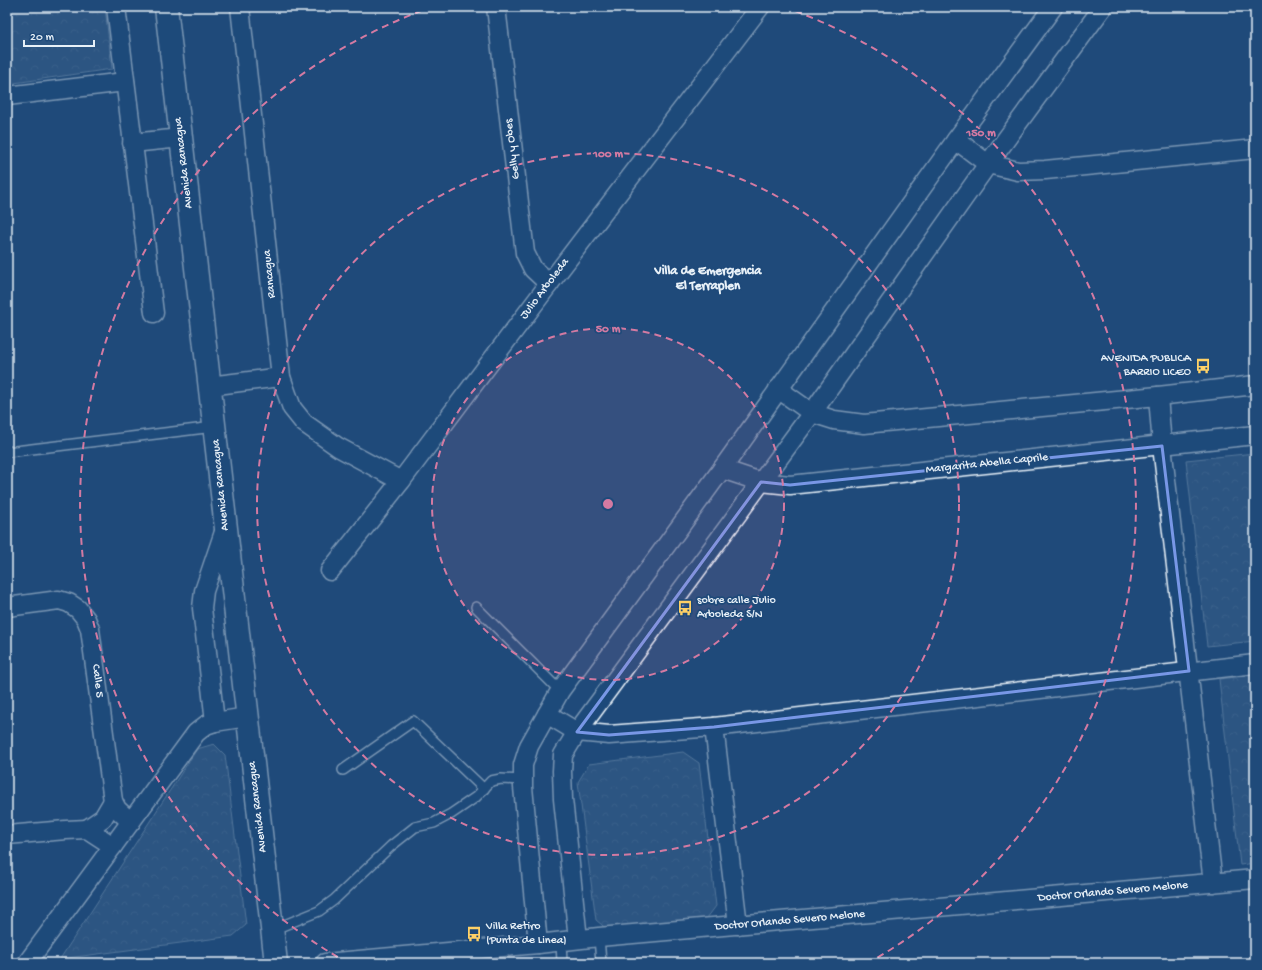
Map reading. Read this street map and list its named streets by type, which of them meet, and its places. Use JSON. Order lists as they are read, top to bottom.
{
  "streets": {
    "main road": ["Avenida Rancagua"],
    "street": [
      "Gelly y Obes",
      "Rancagua",
      "Julio Arboleda",
      "Margarita Abella Caprile",
      "Calle 5",
      "Doctor Orlando Severo Melone"
    ]
  },
  "crossings": [
    ["Gelly y Obes", "Julio Arboleda"],
    ["Rancagua", "Julio Arboleda"]
  ],
  "districts": ["Villa de Emergencia El Terraplen"],
  "places": {
    "bus stop": ["AVENIDA PUBLICA BARRIO LICEO", "sobre calle Julio Arboleda S/N", "Villa Retiro (Punta de Linea)"]
  },
  "scale_bar": "20 m",
  "rings": ["150 m", "100 m", "50 m"]
}
